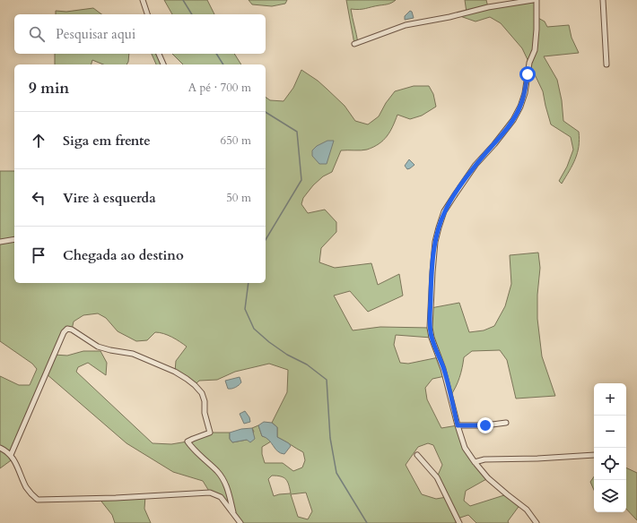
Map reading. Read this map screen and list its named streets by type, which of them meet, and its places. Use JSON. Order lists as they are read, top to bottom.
{
  "page": {
    "search": "Pesquisar aqui",
    "heading": ["9 min", "A pé · 700 m"],
    "list": [
      ["Siga em frente", "650 m"],
      ["Vire à esquerda", "50 m"],
      "Chegada ao destino"
    ],
    "map_buttons": ["+", "−"]
  }
}
